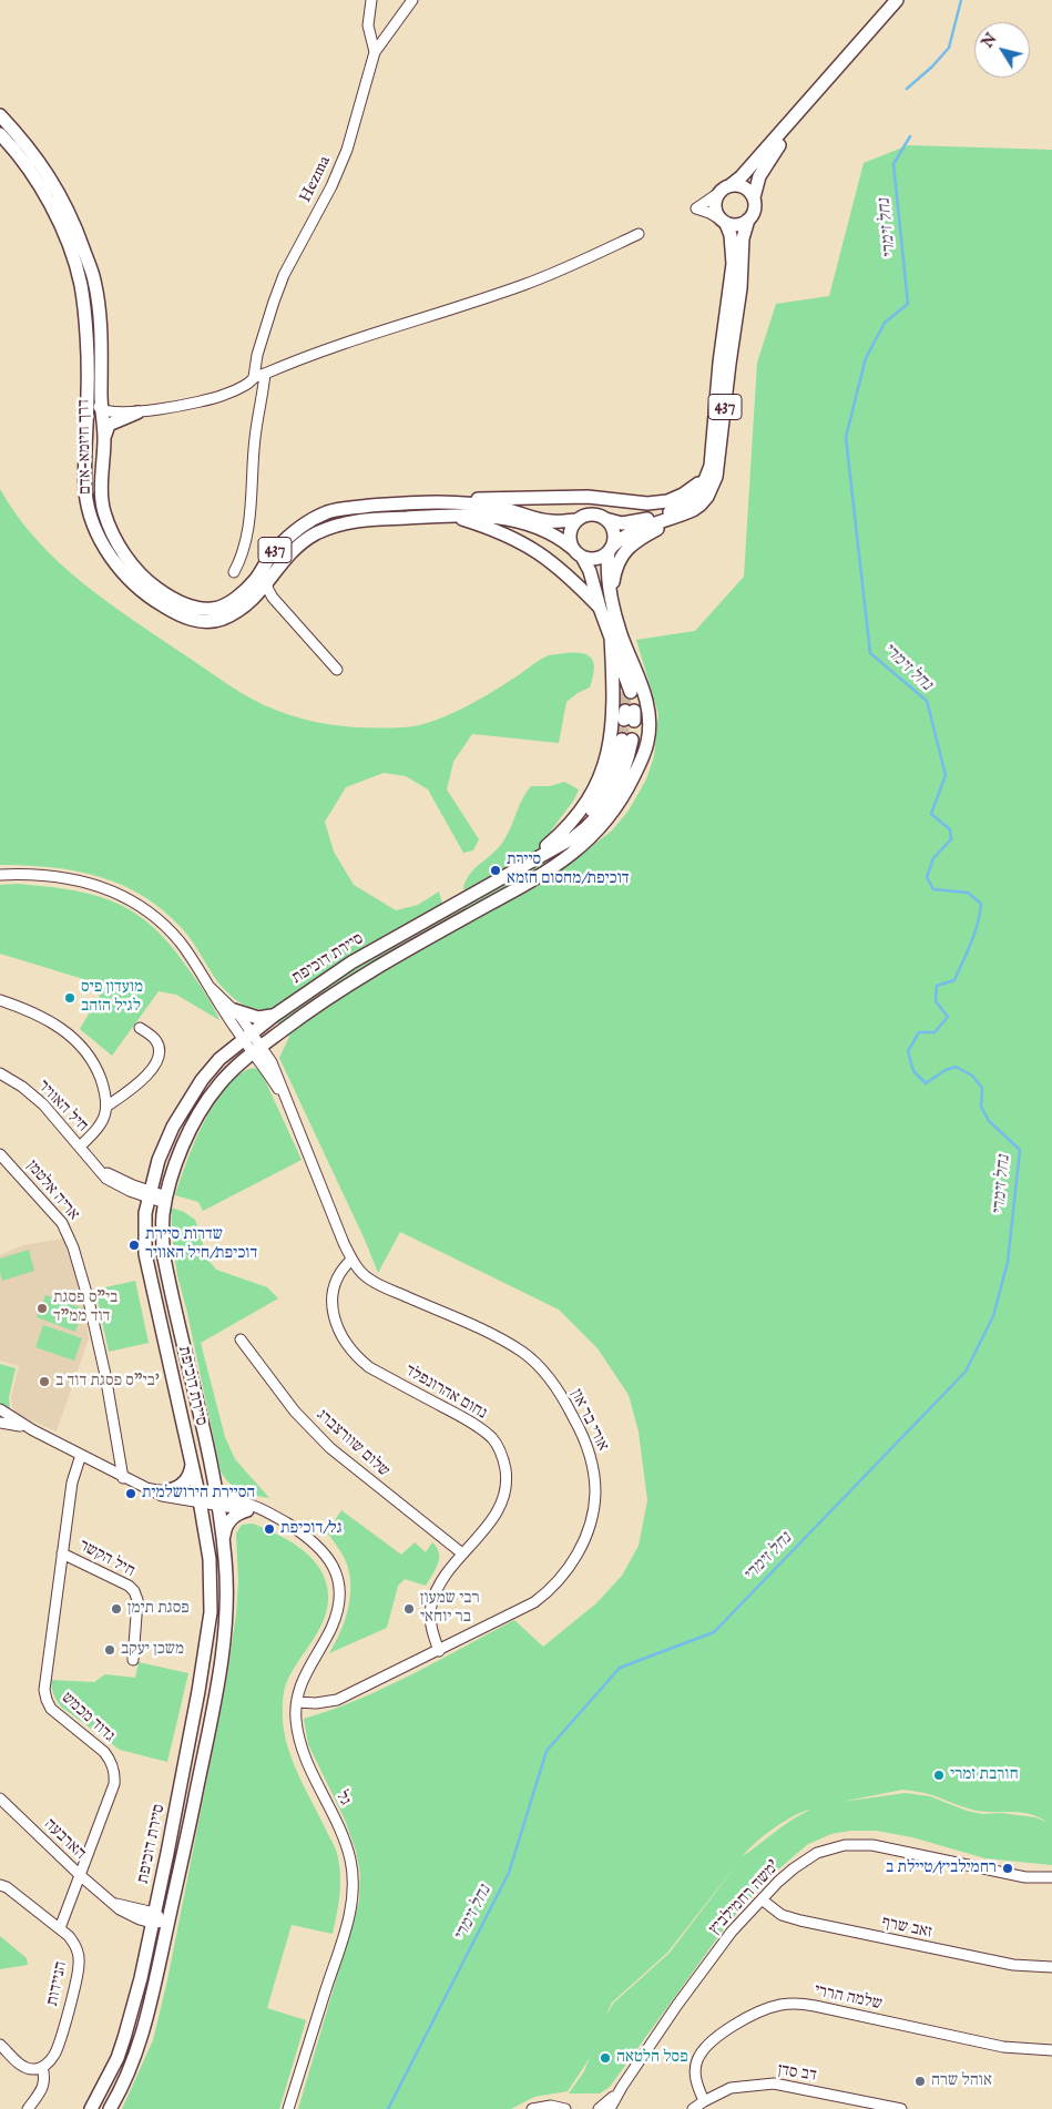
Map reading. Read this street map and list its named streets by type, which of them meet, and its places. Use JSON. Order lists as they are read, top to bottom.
{
  "streets": {
    "main road": ["437", "דרך חיזמא-אדם", "סיירת דוכיפת"],
    "street": [
      "Hezma",
      "חיל האוויר",
      "אריה אלטמן",
      "נחום אהרונפלד",
      "אורי בר און",
      "שלום שוורצברג",
      "חיל הקשר",
      "גדוד מכמש",
      "גל",
      "הארבעה",
      "משה רחמילביץ'",
      "זאב שרף",
      "הניידות",
      "שלמה הררי",
      "דב סדן"
    ]
  },
  "crossings": [
    ["437", "דרך חיזמא-אדם"],
    ["סיירת דוכיפת", "חיל האוויר"],
    ["סיירת דוכיפת", "אורי בר און"],
    ["סיירת דוכיפת", "גל"],
    ["סיירת דוכיפת", "הארבעה"],
    ["נחום אהרונפלד", "אורי בר און"],
    ["נחום אהרונפלד", "שלום שוורצברג"],
    ["אורי בר און", "גל"],
    ["חיל הקשר", "גדוד מכמש"],
    ["גדוד מכמש", "הארבעה"],
    ["גדוד מכמש", "הניידות"],
    ["משה רחמילביץ'", "זאב שרף"],
    ["שלמה הררי", "דב סדן"]
  ],
  "water": ["נחל זימרי"],
  "places": [
    "סיירת דוכיפת/מחסום חזמא",
    "מועדון פיס לגיל הזהב",
    "שדרות סיירת דוכיפת/חיל האוויר",
    "בי\"ס פסגת דוד ממ\"ד",
    "בי\"ס פסגת דוד ב'",
    "הסיירת הירושלמית",
    "גל/דוכיפת",
    "פסגת תימן",
    "רבי שמעון בר יוחאי",
    "משכן יעקב",
    "חורבת זמרי",
    "רחמילביץ/טיילת ב",
    "פסל הלטאה",
    "אוהל שרה"
  ],
  "north": "top left"
}
